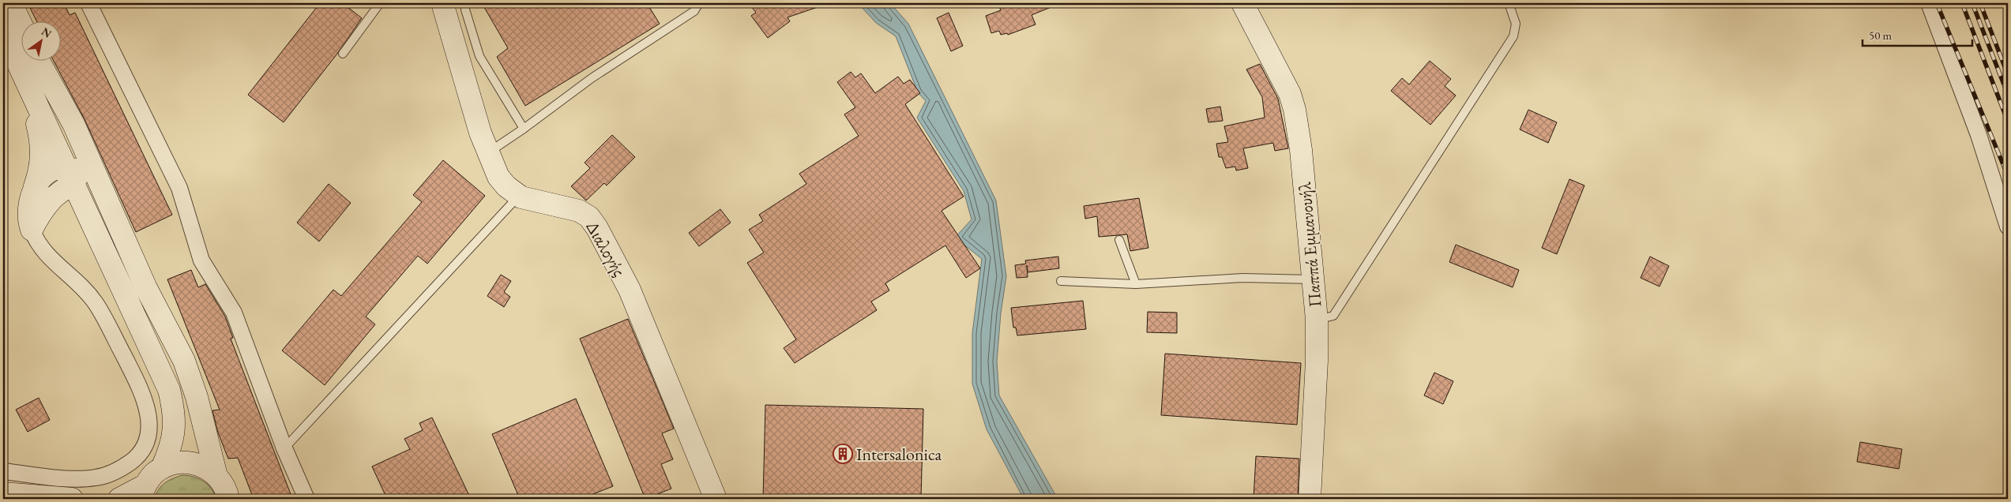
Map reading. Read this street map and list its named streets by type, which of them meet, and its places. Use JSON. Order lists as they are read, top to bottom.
{
  "streets": {
    "street": ["Παππά Εμμανουήλ", "Διαλογής"]
  },
  "places": {
    "building": ["Intersalonica"]
  },
  "scale_bar": "50 m",
  "north": "top right"
}
